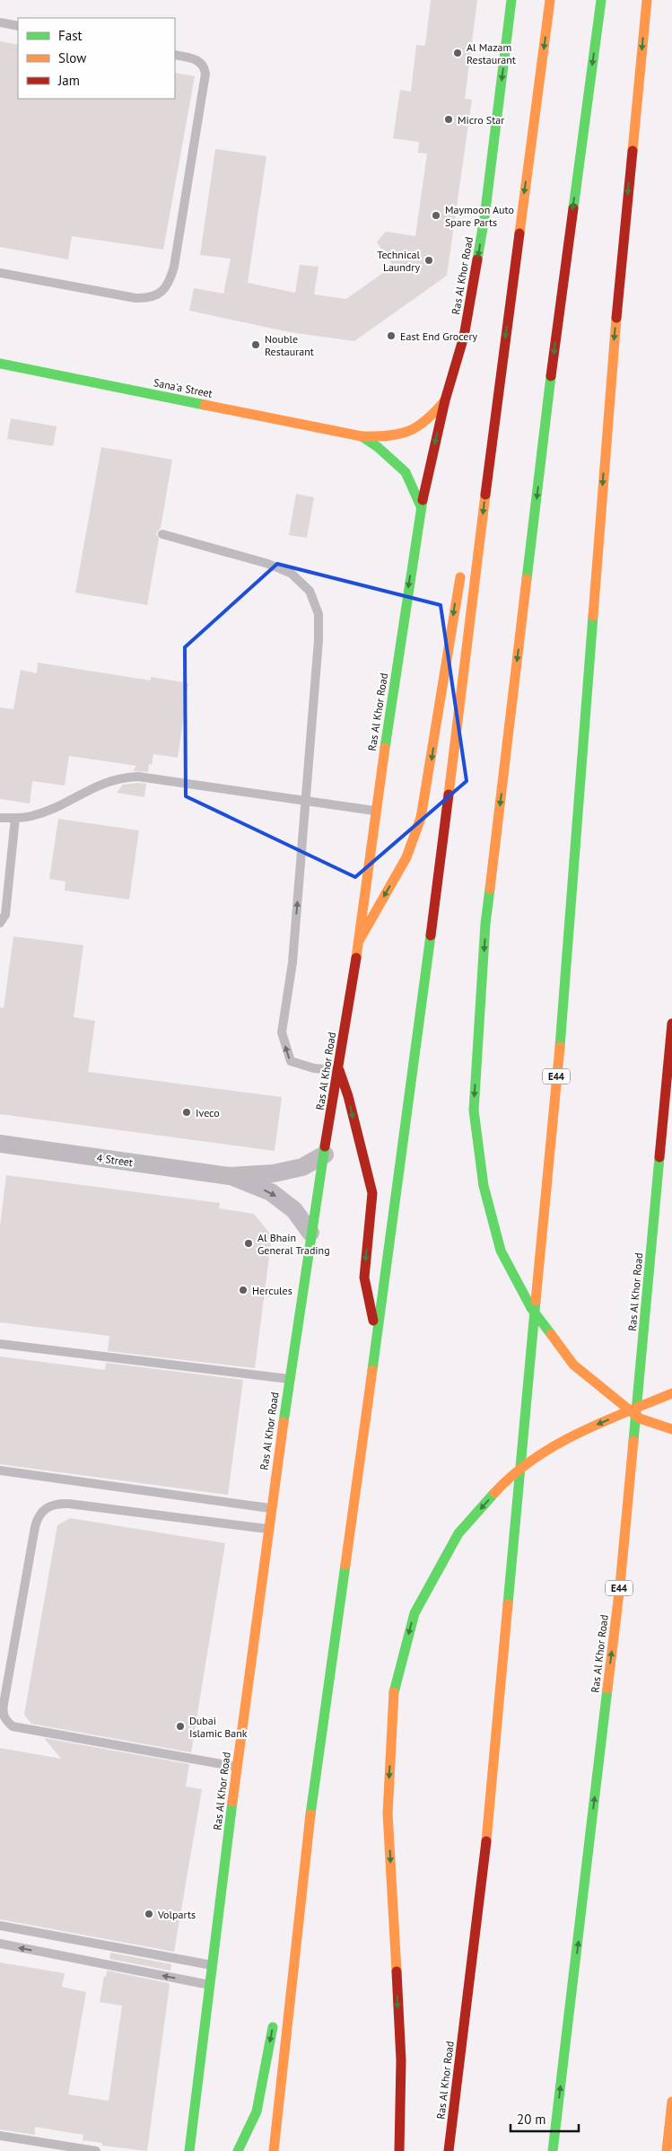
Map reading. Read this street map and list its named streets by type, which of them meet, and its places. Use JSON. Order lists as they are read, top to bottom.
{
  "streets": {
    "main road": ["Ras Al Khor Road", "Sana'a Street", "E44"],
    "street": ["4 Street"]
  },
  "crossings": [
    ["Ras Al Khor Road", "Sana'a Street"],
    ["Ras Al Khor Road", "4 Street"]
  ],
  "places": [
    "Al Mazam Restaurant",
    "Micro Star",
    "Maymoon Auto Spare Parts",
    "Technical Laundry",
    "East End Grocery",
    "Nouble Restaurant",
    "Iveco",
    "Al Bhain General Trading",
    "Hercules",
    "Dubai Islamic Bank",
    "Volparts"
  ],
  "legend": ["Fast", "Slow", "Jam"],
  "scale_bar": "20 m"
}
